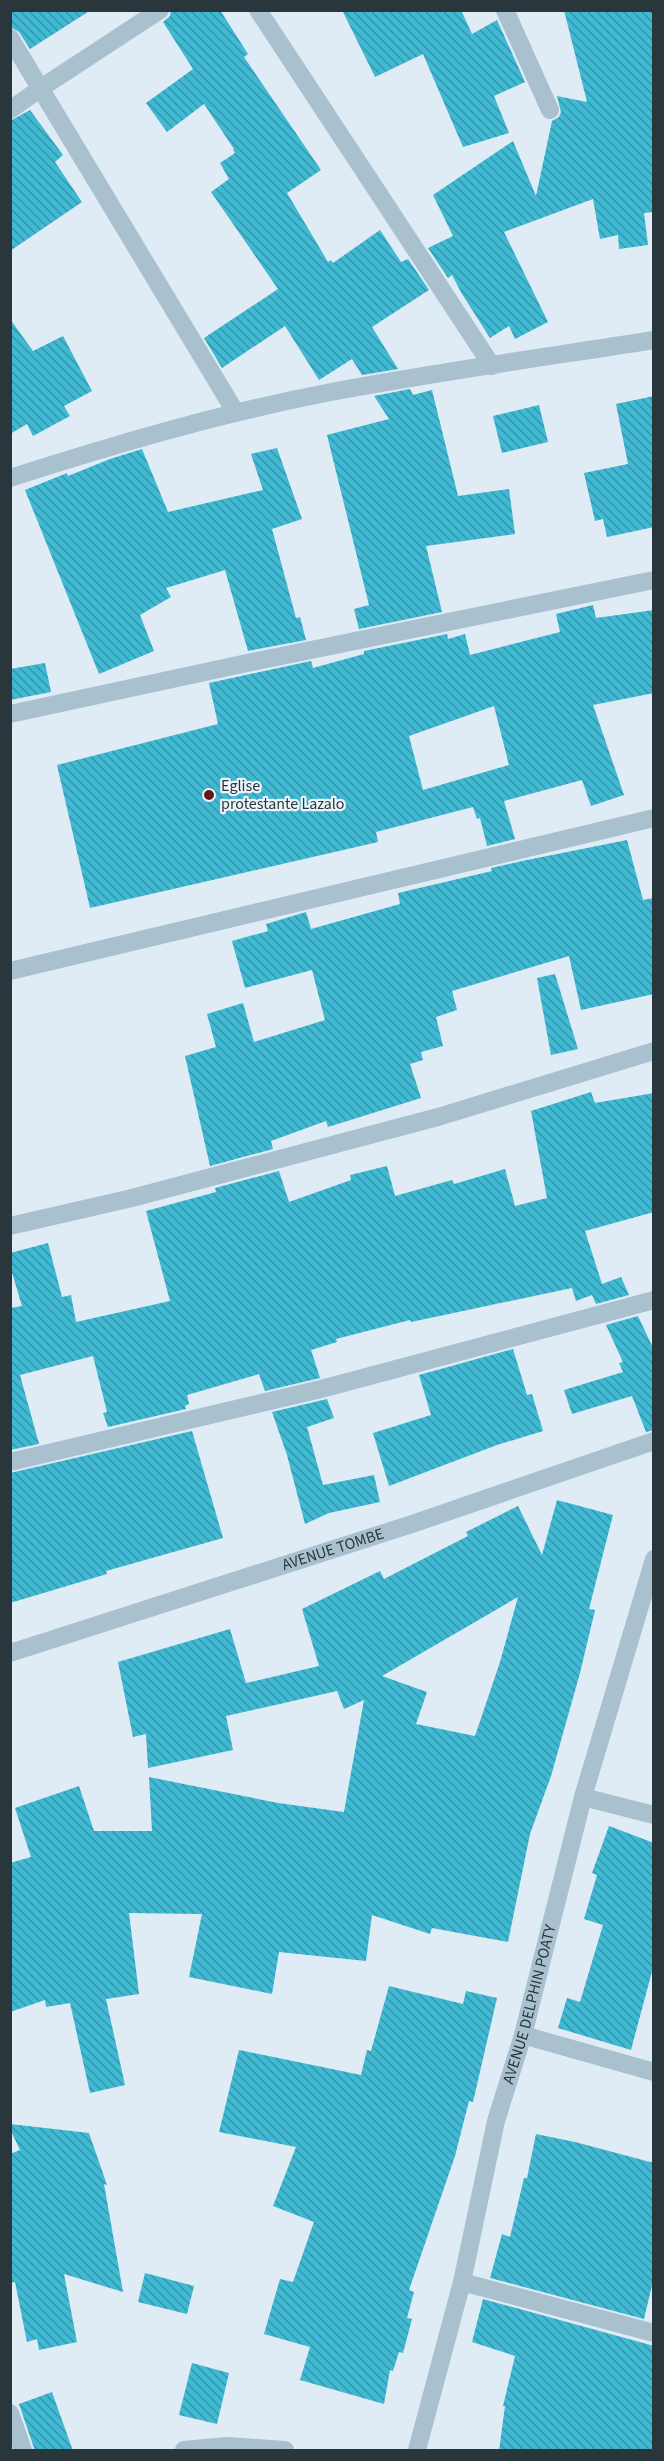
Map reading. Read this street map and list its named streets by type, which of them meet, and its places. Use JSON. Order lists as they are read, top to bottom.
{
  "streets": {
    "street": ["AVENUE TOMBE", "AVENUE DELPHIN POATY"]
  },
  "places": ["Eglise protestante Lazalo"]
}
